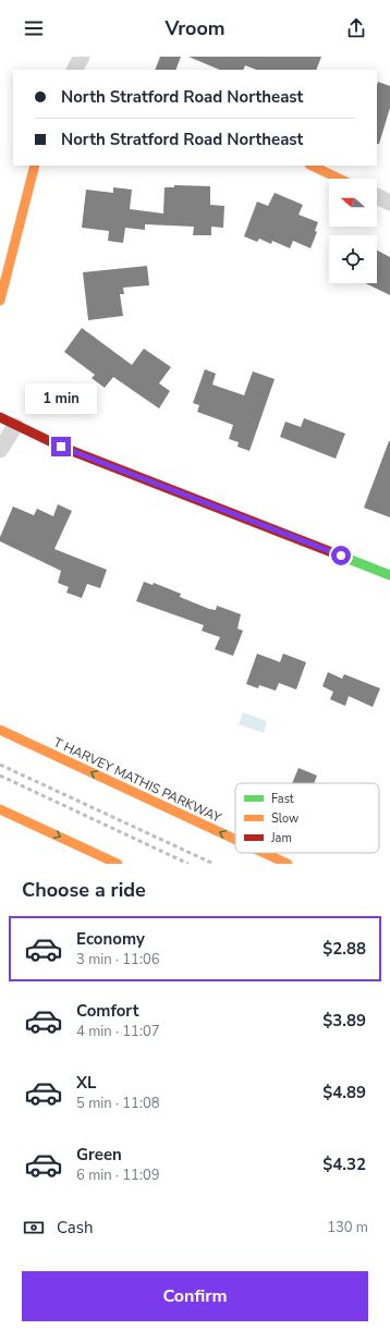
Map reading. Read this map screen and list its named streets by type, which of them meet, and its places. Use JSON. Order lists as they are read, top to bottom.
{
  "streets": {
    "main road": ["T HARVEY MATHIS PARKWAY"]
  },
  "legend": ["Fast", "Slow", "Jam"],
  "north": "left",
  "page": {
    "header": "Vroom",
    "banner": ["North Stratford Road Northeast", "North Stratford Road Northeast"],
    "bubble": "1 min",
    "heading": "Choose a ride",
    "list": [
      {
        "name": "Economy",
        "note": "3 min · 11:06",
        "value": "$2.88"
      },
      {
        "name": "Comfort",
        "note": "4 min · 11:07",
        "value": "$3.89"
      },
      {
        "name": "XL",
        "note": "5 min · 11:08",
        "value": "$4.89"
      },
      {
        "name": "Green",
        "note": "6 min · 11:09",
        "value": "$4.32"
      }
    ],
    "pay": ["Cash", "130 m"],
    "buttons": "Confirm"
  }
}
